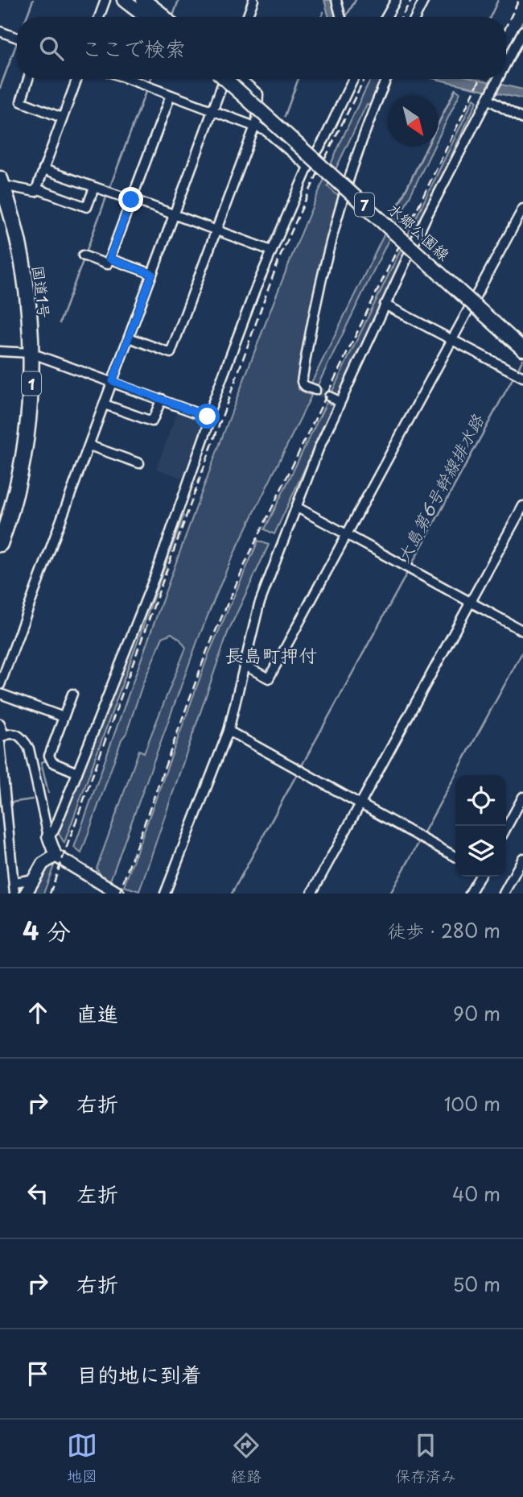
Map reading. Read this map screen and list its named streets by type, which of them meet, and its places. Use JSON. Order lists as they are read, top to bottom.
{
  "streets": {
    "highway": ["国道1号", "1"],
    "main road": ["7", "水郷公園線"]
  },
  "districts": ["長島町押付"],
  "water": ["大島第6号幹線排水路"],
  "north": "bottom right",
  "page": {
    "search": "ここで検索",
    "heading": ["4 分", "徒歩 · 280 m"],
    "list": [
      ["直進", "90 m"],
      ["右折", "100 m"],
      ["左折", "40 m"],
      ["右折", "50 m"],
      "目的地に到着"
    ],
    "nav": ["地図", "経路", "保存済み"]
  }
}
